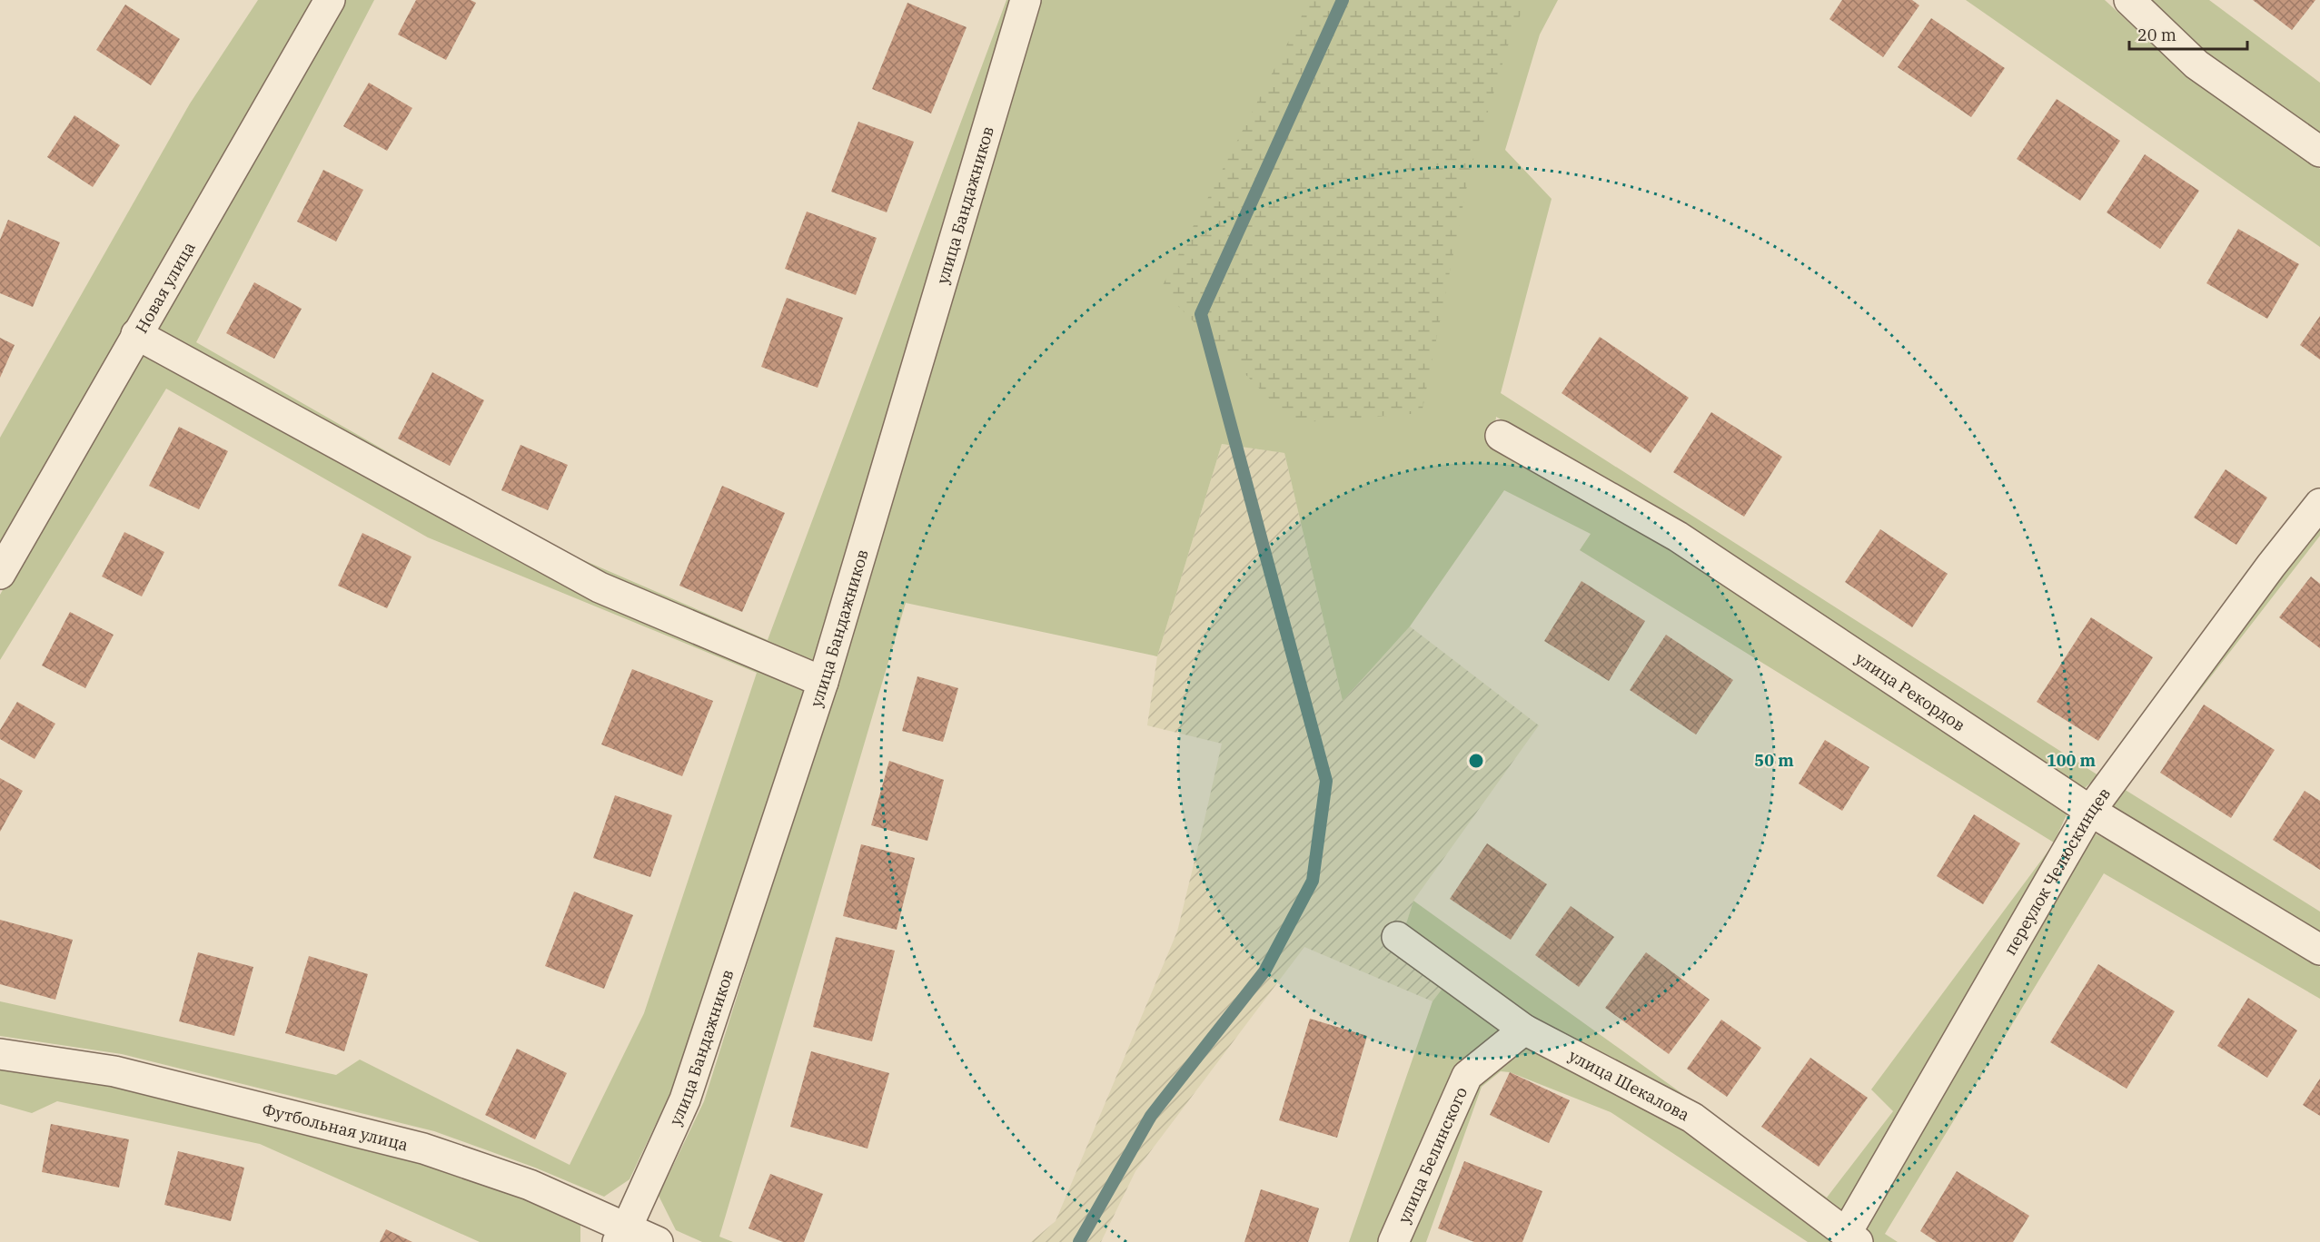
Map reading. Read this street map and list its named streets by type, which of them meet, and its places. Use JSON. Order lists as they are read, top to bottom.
{
  "streets": {
    "street": [
      "улица Бандажников",
      "Новая улица",
      "улица Рекордов",
      "переулок Челюскинцев",
      "улица Шекалова",
      "Футбольная улица",
      "улица Белинского"
    ]
  },
  "crossings": [
    ["улица Бандажников", "Футбольная улица"],
    ["улица Рекордов", "переулок Челюскинцев"],
    ["переулок Челюскинцев", "улица Шекалова"],
    ["улица Шекалова", "улица Белинского"]
  ],
  "scale_bar": "20 m",
  "rings": ["50 m", "100 m"]
}
